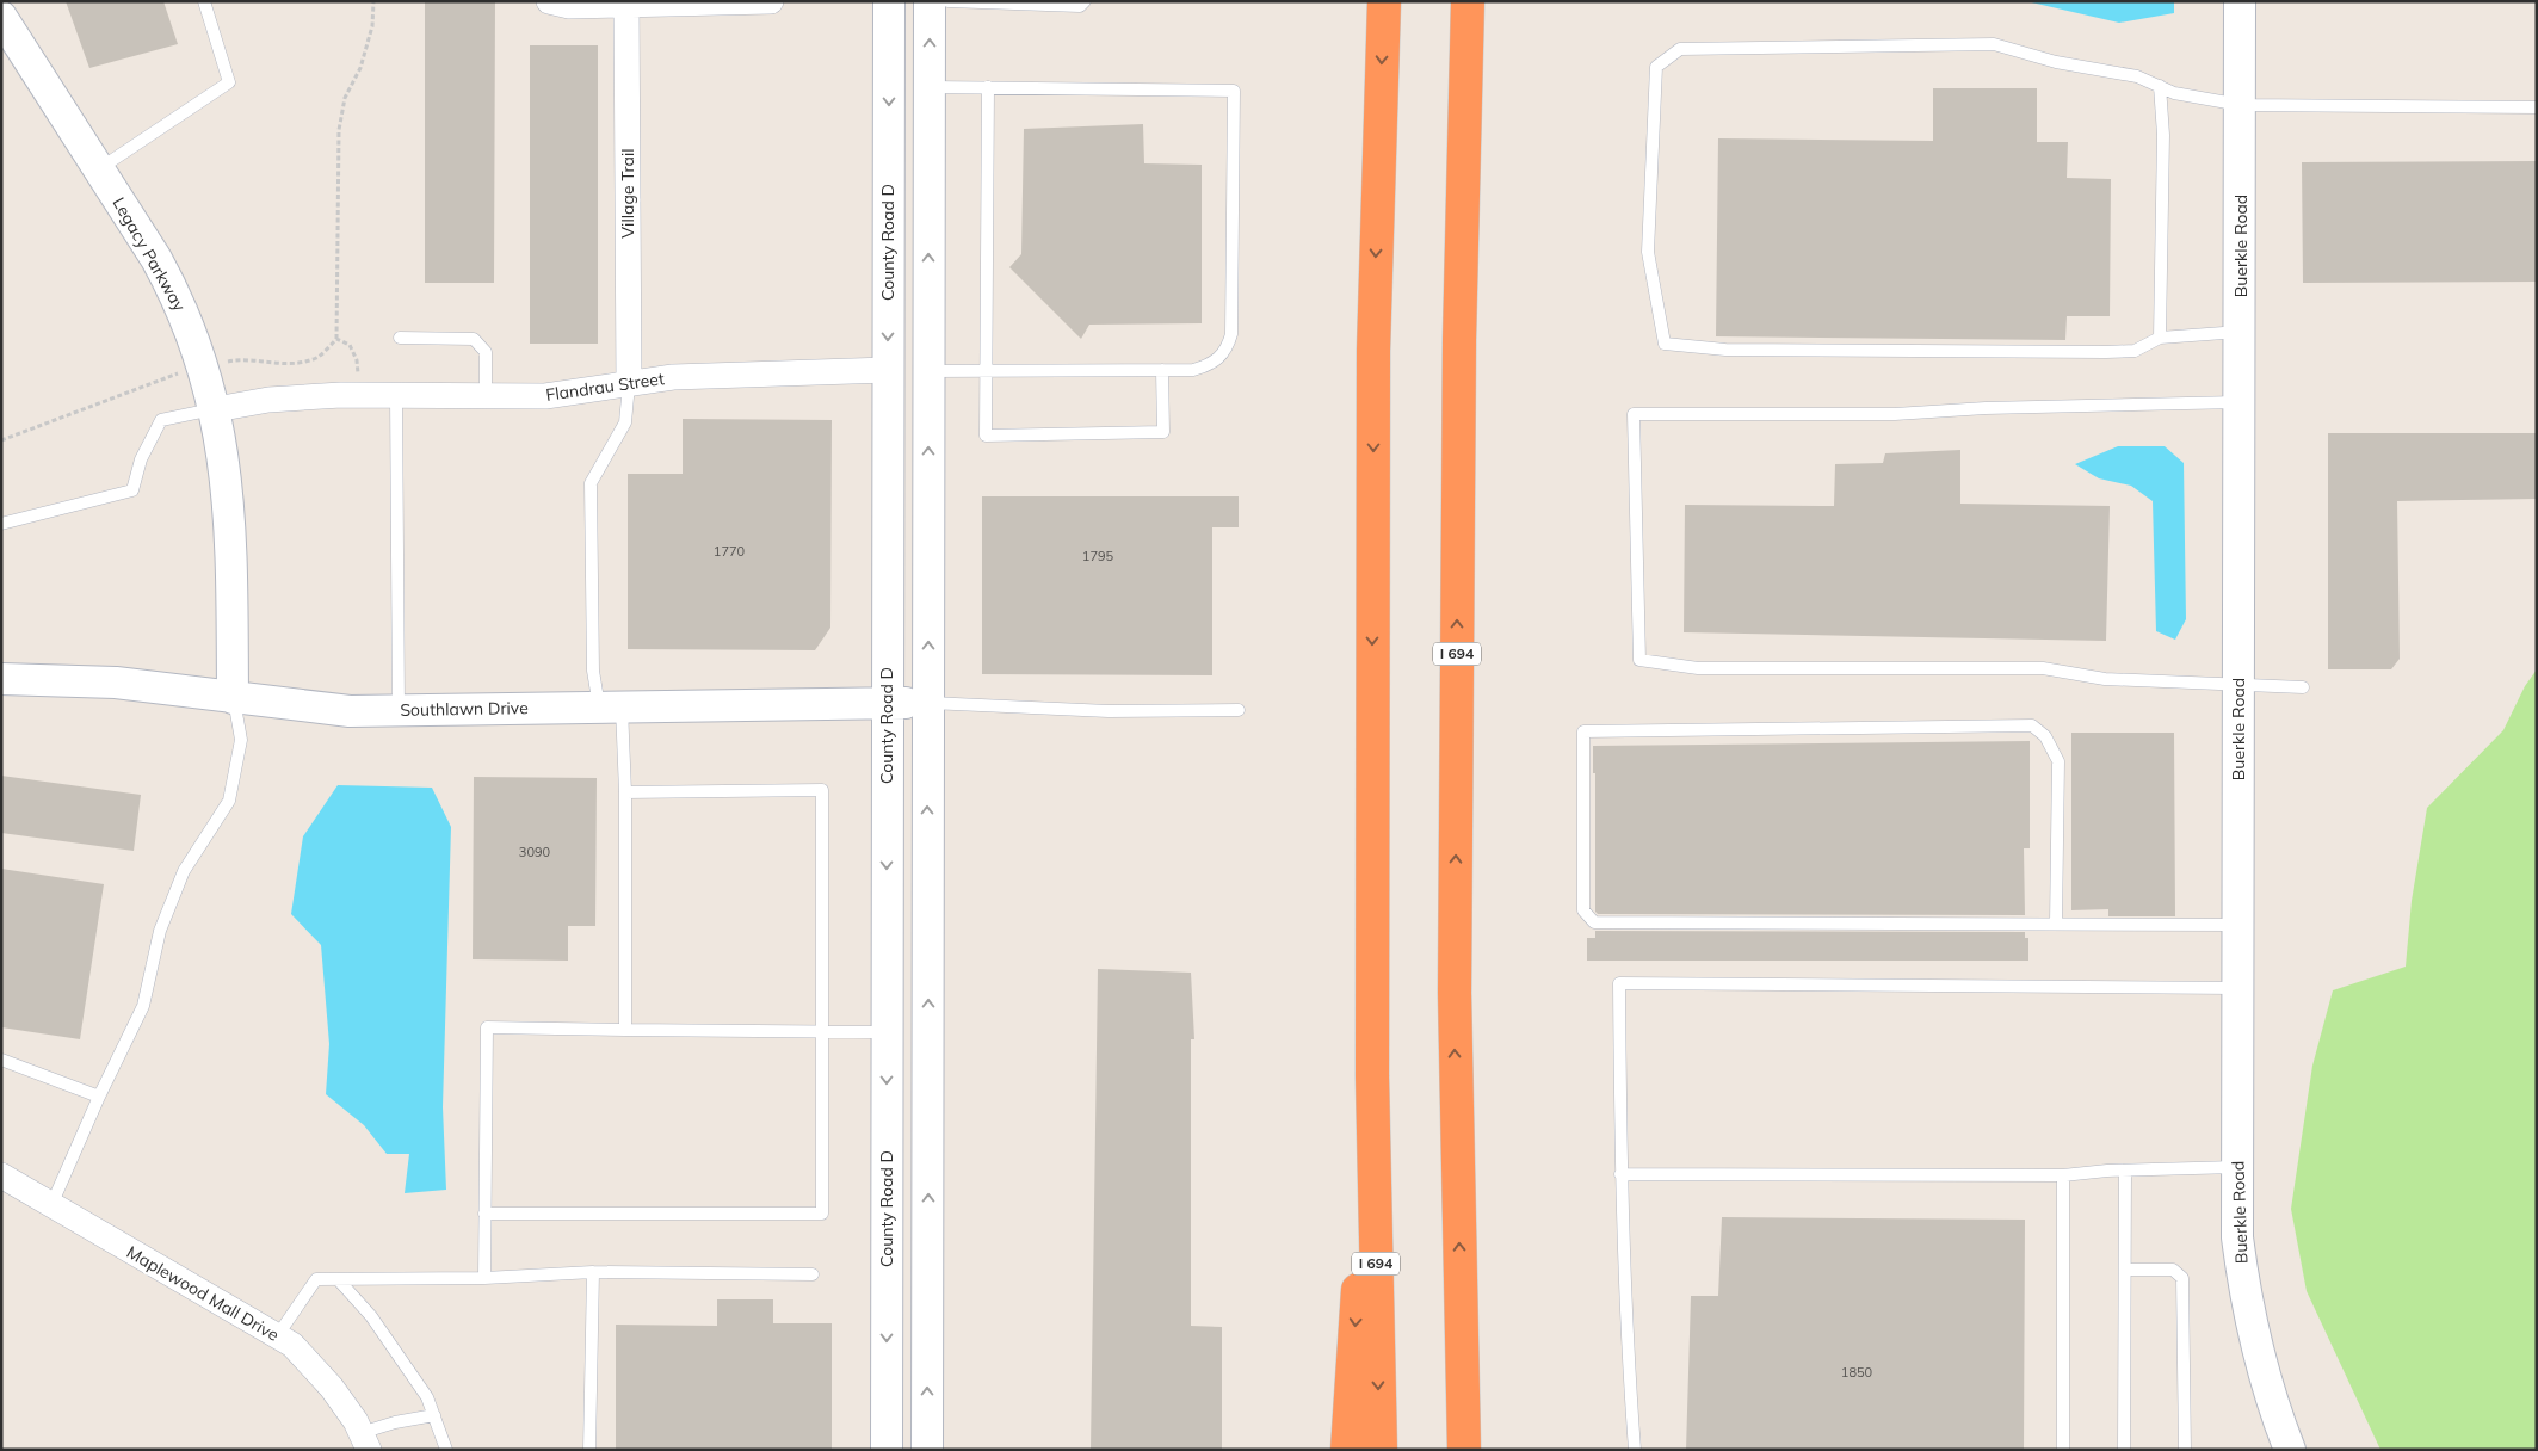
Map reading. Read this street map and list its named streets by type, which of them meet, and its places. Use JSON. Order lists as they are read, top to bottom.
{
  "streets": {
    "highway": ["I 694"],
    "street": [
      "Village Trail",
      "County Road D",
      "Buerkle Road",
      "Legacy Parkway",
      "Flandrau Street",
      "Southlawn Drive",
      "Maplewood Mall Drive"
    ]
  },
  "crossings": [
    ["Village Trail", "Flandrau Street"],
    ["County Road D", "Flandrau Street"],
    ["County Road D", "Southlawn Drive"],
    ["Legacy Parkway", "Flandrau Street"],
    ["Legacy Parkway", "Southlawn Drive"]
  ],
  "house_numbers": [
    "1770",
    "1795",
    "3090",
    "1850"
  ]
}
